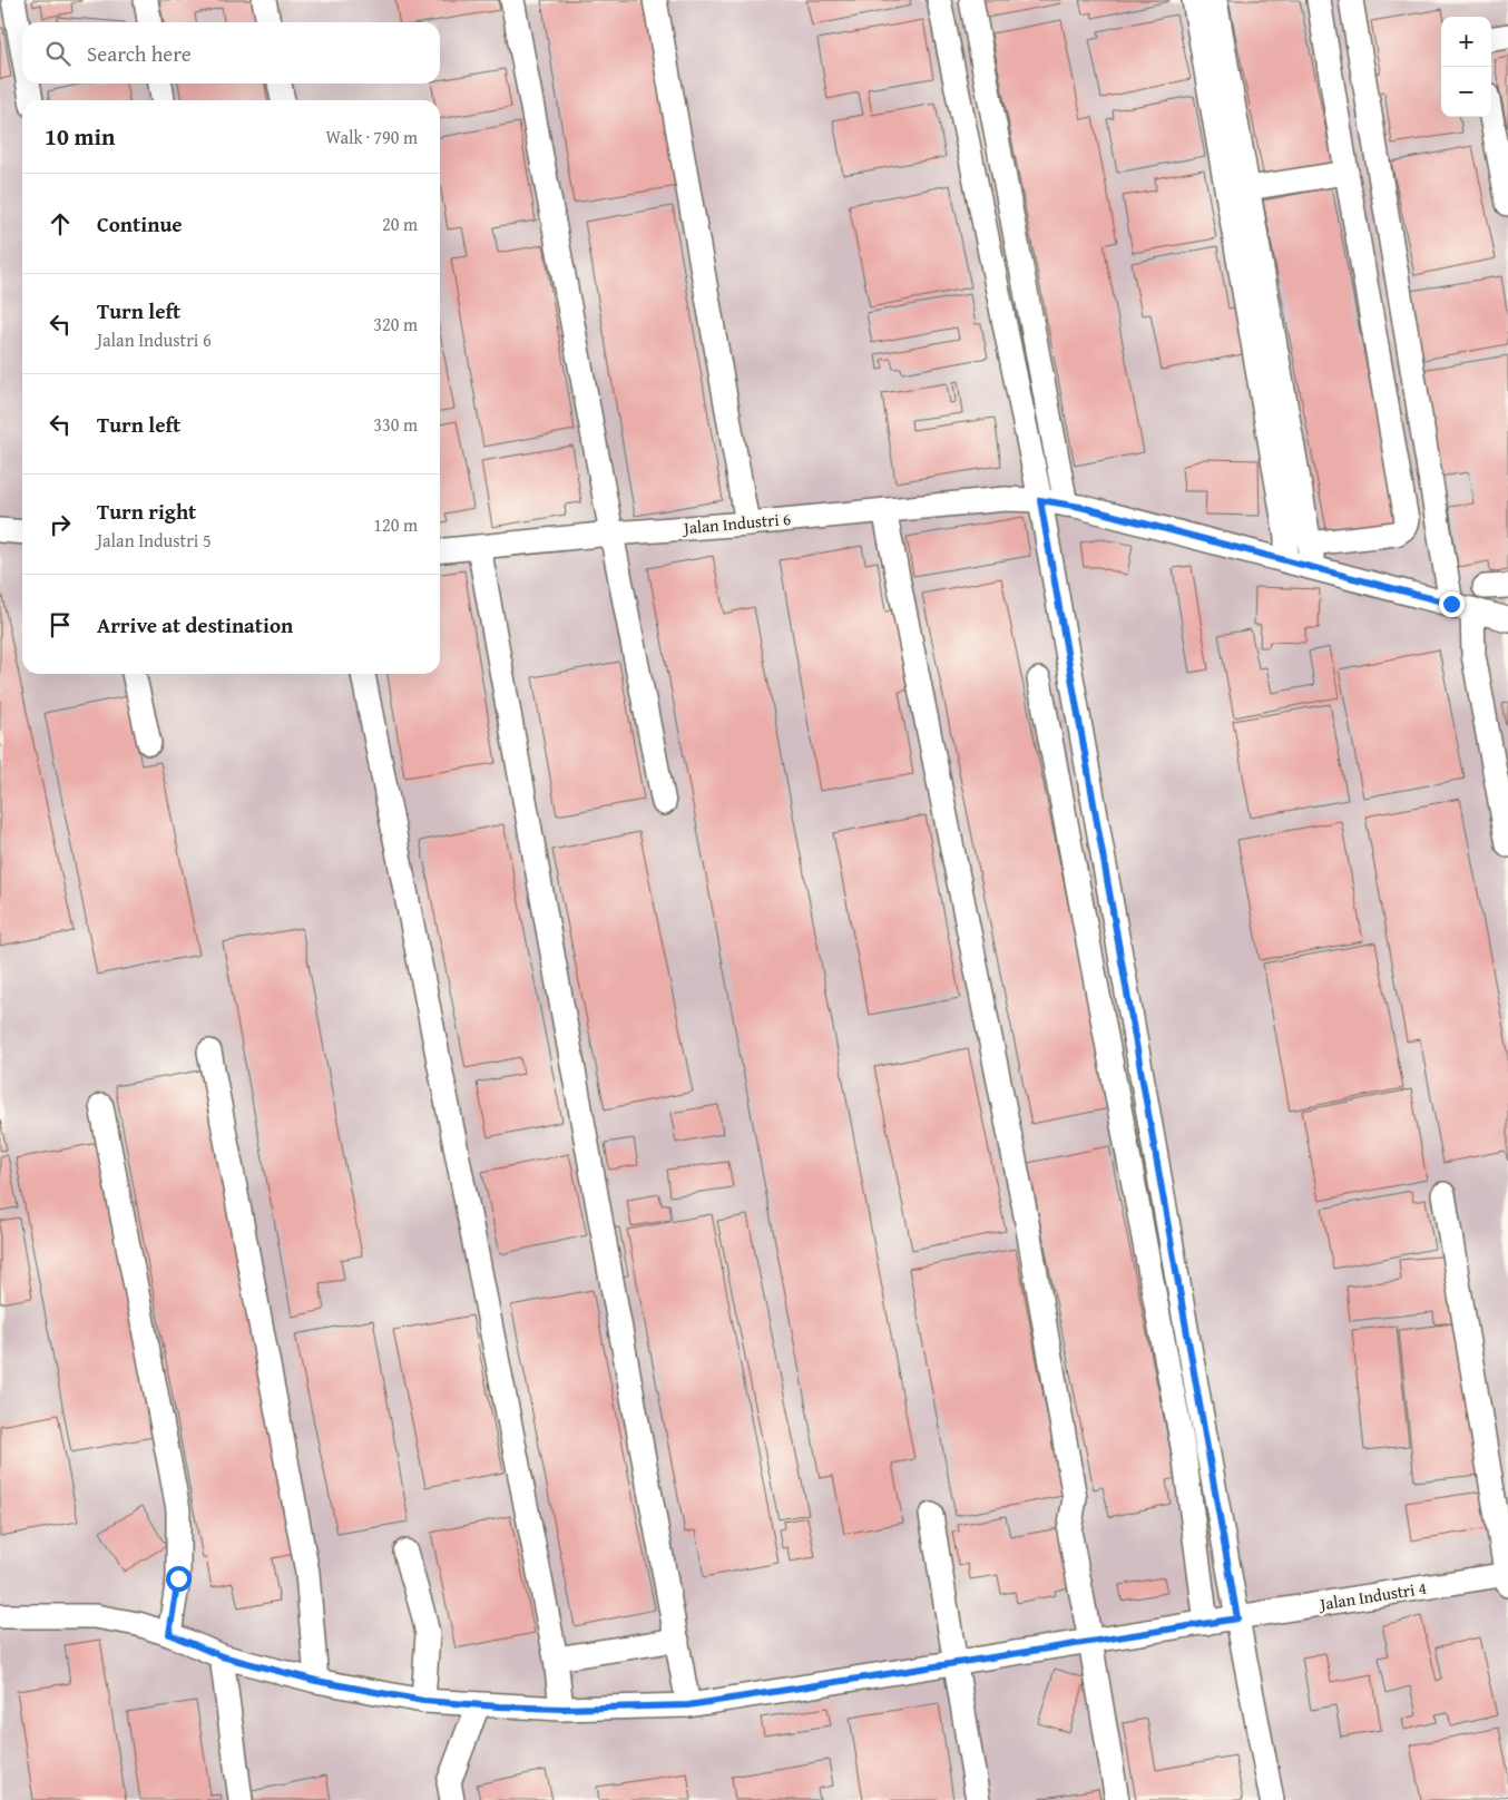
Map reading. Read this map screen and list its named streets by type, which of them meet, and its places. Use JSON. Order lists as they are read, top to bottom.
{
  "streets": {
    "street": ["Jalan Industri 6", "Jalan Industri 4"]
  },
  "page": {
    "map_buttons": ["+", "−"],
    "search": "Search here",
    "heading": ["10 min", "Walk · 790 m"],
    "list": [
      ["Continue", "20 m"],
      ["Turn left", "Jalan Industri 6", "320 m"],
      ["Turn left", "330 m"],
      ["Turn right", "Jalan Industri 5", "120 m"],
      "Arrive at destination"
    ]
  }
}
